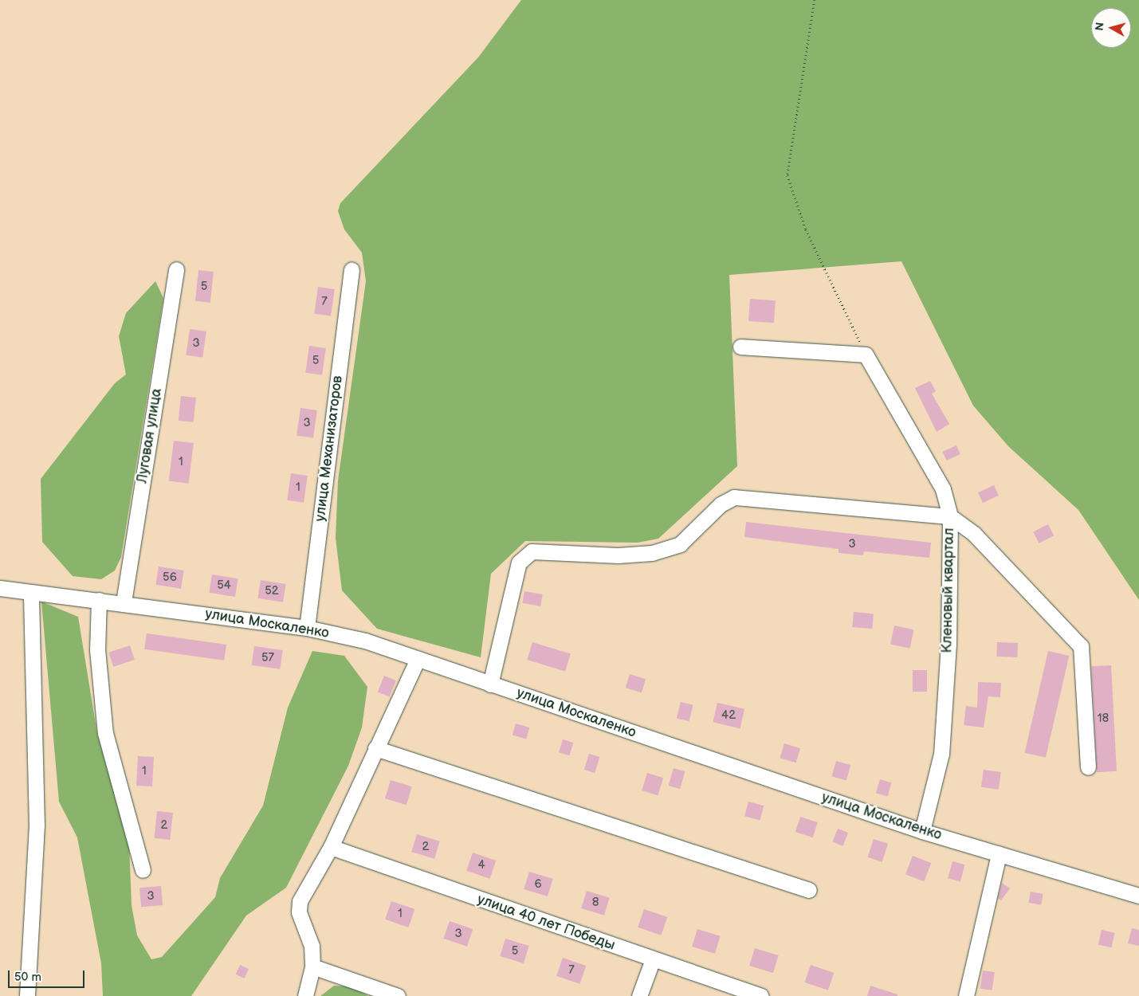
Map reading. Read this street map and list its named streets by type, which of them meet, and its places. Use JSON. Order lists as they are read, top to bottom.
{
  "streets": {
    "street": [
      "Луговая улица",
      "улица Механизаторов",
      "Кленовый квартал",
      "улица Москаленко",
      "улица 40 лет Победы"
    ]
  },
  "crossings": [
    ["Луговая улица", "улица Москаленко"],
    ["улица Механизаторов", "улица Москаленко"],
    ["Кленовый квартал", "улица Москаленко"]
  ],
  "house_numbers": [
    "5",
    "7",
    "3",
    "5",
    "3",
    "1",
    "1",
    "3",
    "56",
    "54",
    "52",
    "57",
    "42",
    "18",
    "1",
    "2",
    "2",
    "4",
    "6",
    "3",
    "8",
    "1",
    "3",
    "5",
    "7"
  ],
  "scale_bar": "50 m",
  "north": "left"
}
